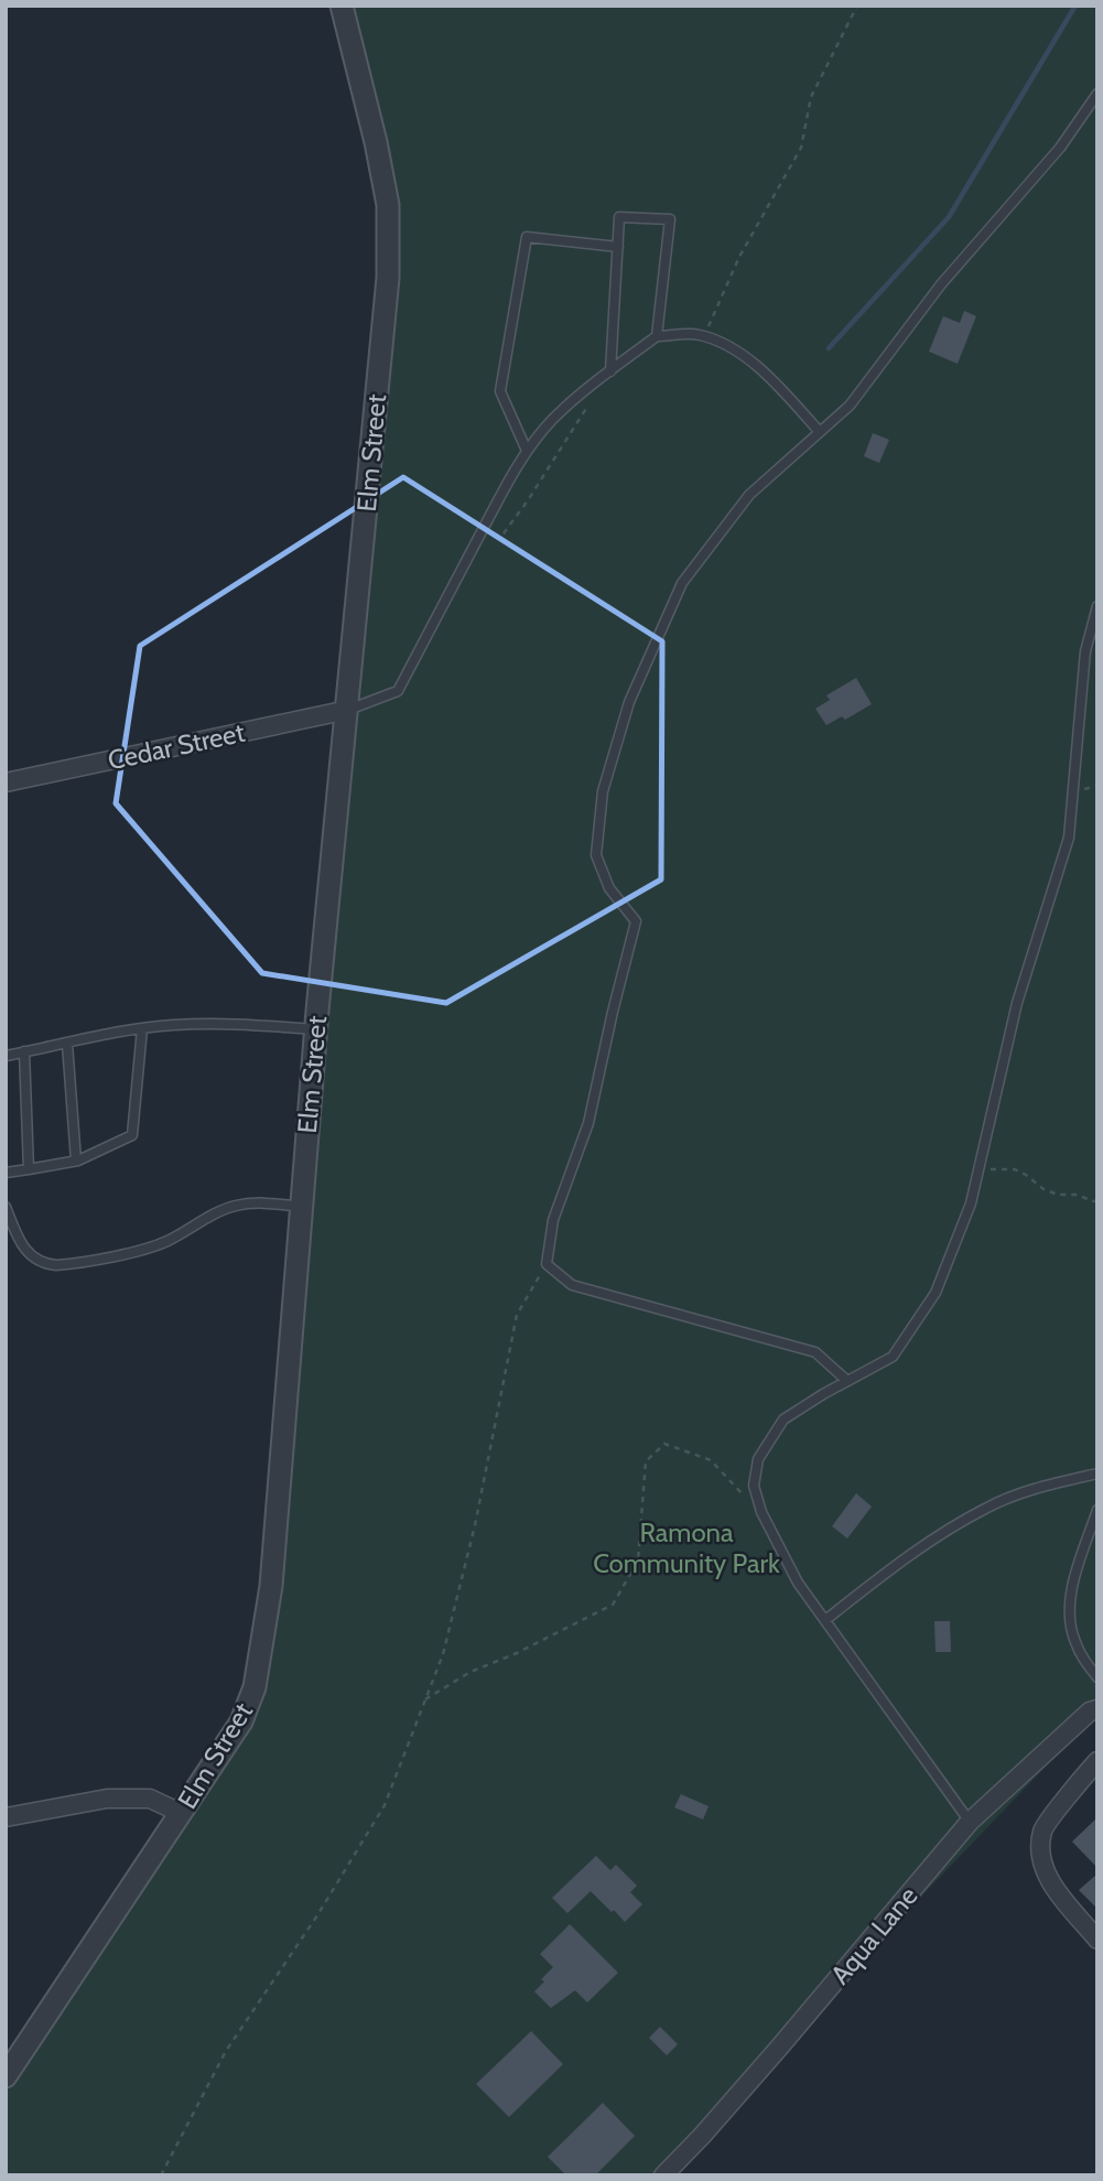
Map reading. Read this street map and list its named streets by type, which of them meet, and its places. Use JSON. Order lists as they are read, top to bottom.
{
  "streets": {
    "street": ["Elm Street", "Cedar Street", "Aqua Lane"]
  },
  "crossings": [
    ["Elm Street", "Cedar Street"]
  ],
  "parks": ["Ramona Community Park"]
}
